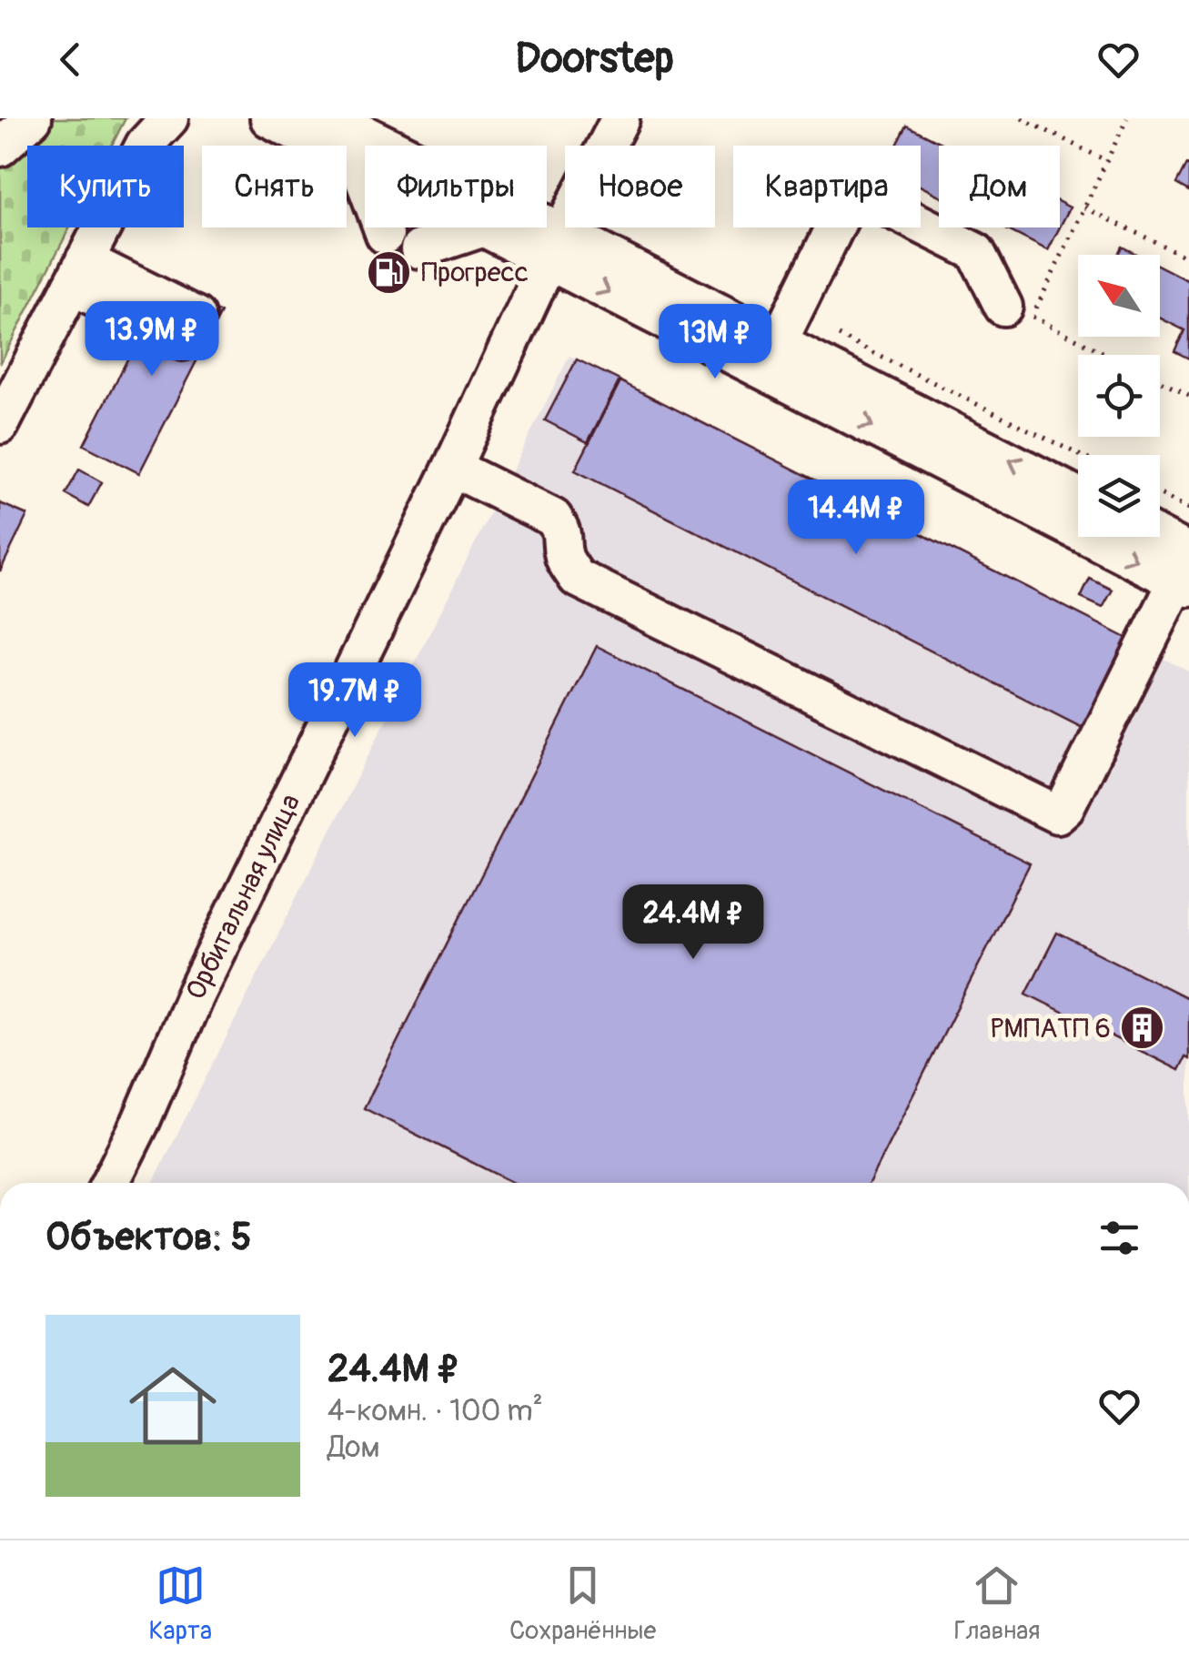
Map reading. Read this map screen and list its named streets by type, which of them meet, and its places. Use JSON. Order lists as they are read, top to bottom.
{
  "streets": {
    "street": ["Орбитальная улица"]
  },
  "places": {
    "fuel station": ["Прогресс"],
    "building": ["РМПАТП 6"]
  },
  "north": "top left",
  "page": {
    "header": "Doorstep",
    "chip": [
      "Купить",
      "Снять",
      "Фильтры",
      "Новое",
      "Квартира",
      "Дом"
    ],
    "price": [
      "13.9M ₽",
      "13M ₽",
      "14.4M ₽",
      "19.7M ₽",
      "24.4M ₽"
    ],
    "heading": "Объектов: 5",
    "list": [
      {
        "name": "24.4M ₽",
        "note": "4-комн. · 100 m² · Дом"
      }
    ],
    "tabs": ["Карта", "Сохранённые", "Главная"]
  }
}
